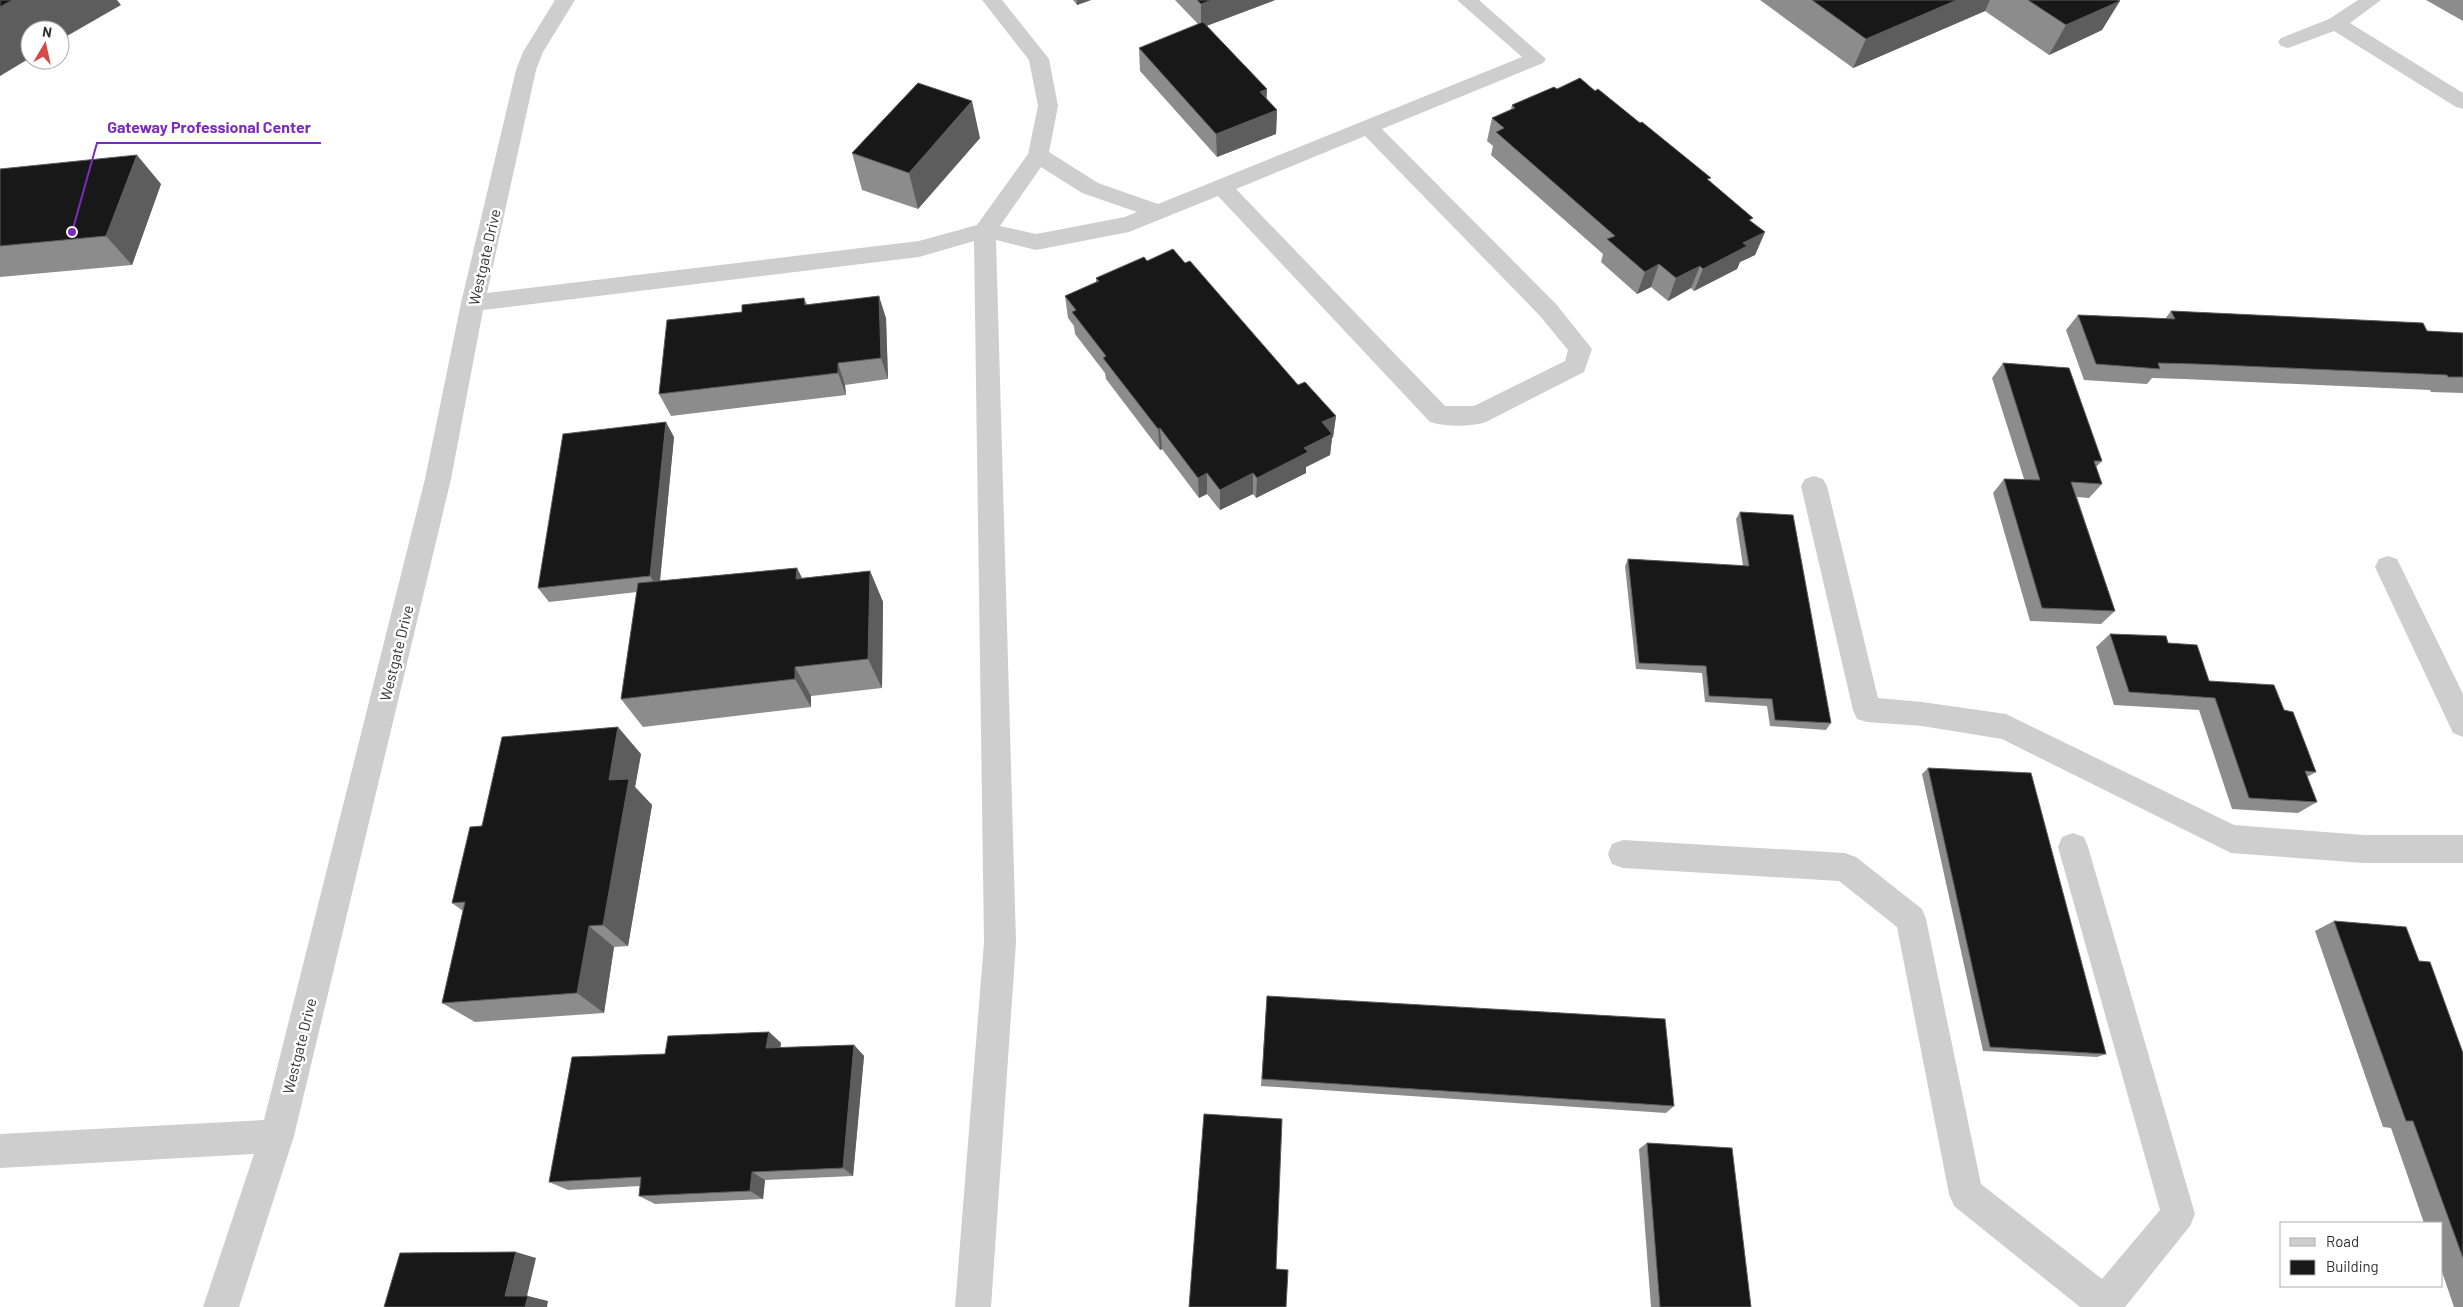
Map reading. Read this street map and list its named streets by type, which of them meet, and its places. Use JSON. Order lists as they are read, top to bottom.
{
  "streets": {
    "street": ["Westgate Drive"]
  },
  "places": ["Gateway Professional Center"],
  "legend": ["Road", "Building"],
  "north": "top"
}
